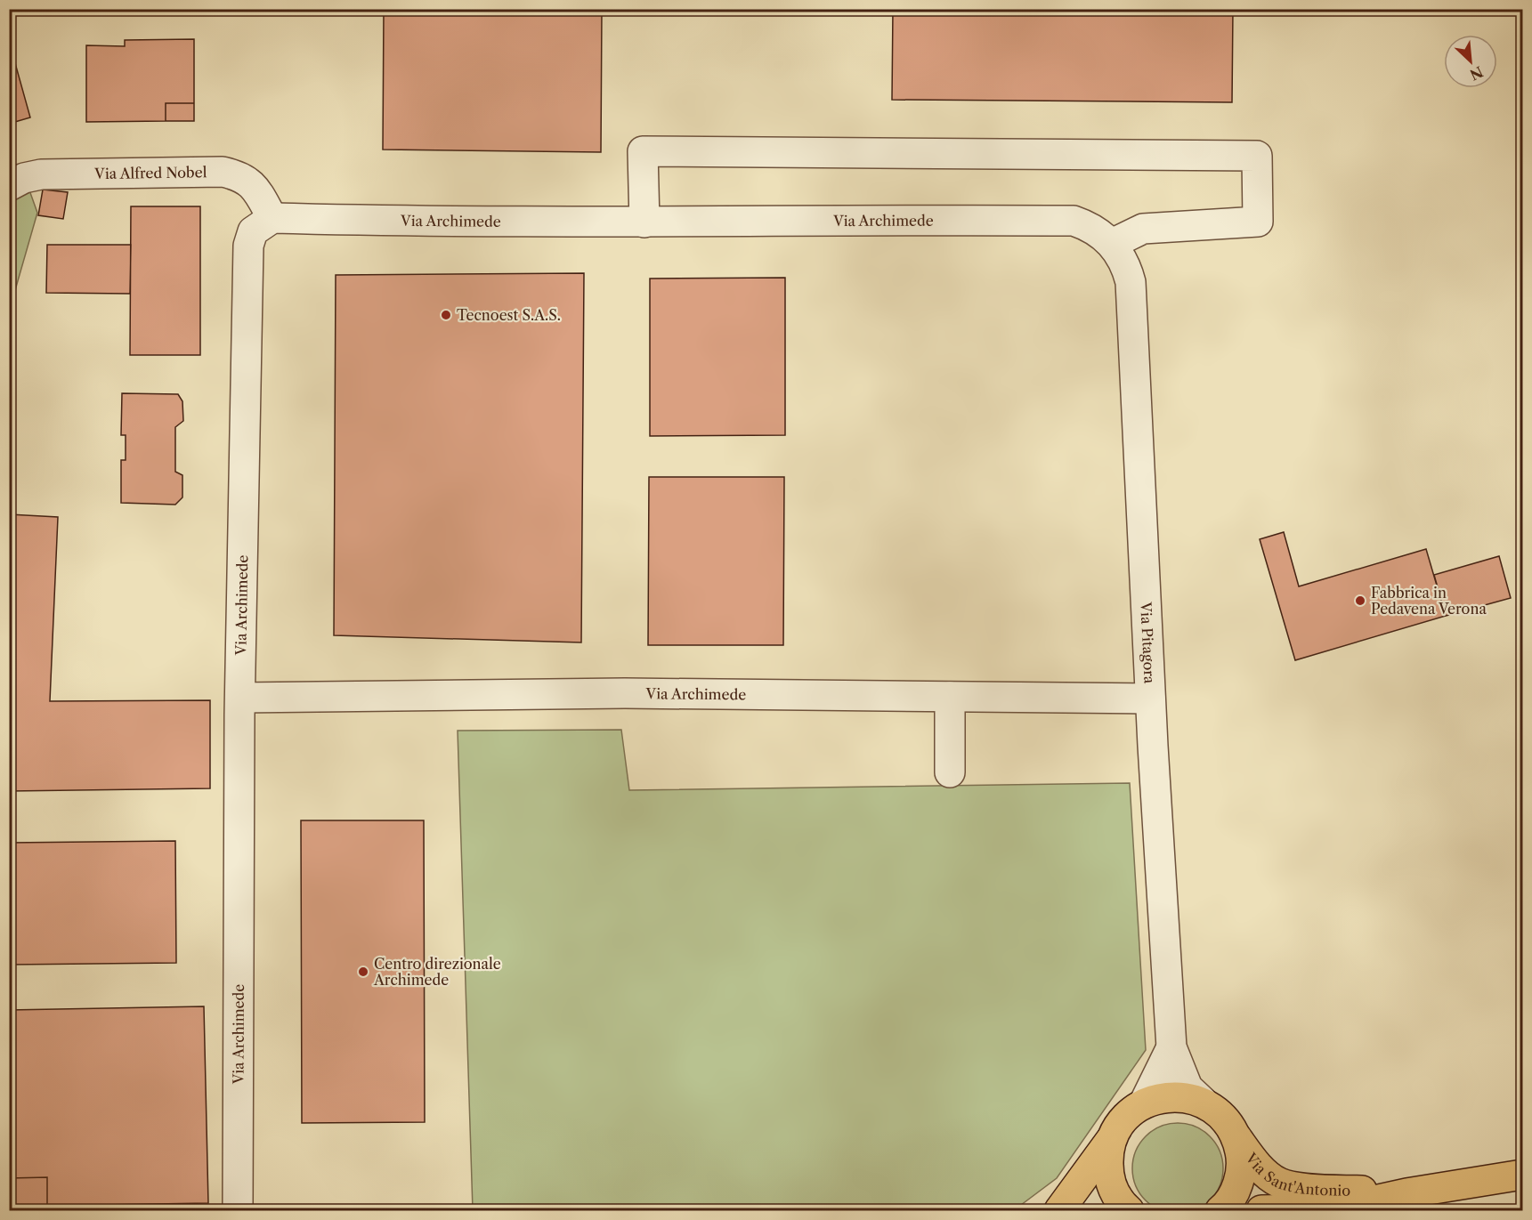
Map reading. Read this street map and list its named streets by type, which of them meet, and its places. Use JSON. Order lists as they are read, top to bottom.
{
  "streets": {
    "main road": ["Via Sant'Antonio"],
    "street": ["Via Alfred Nobel", "Via Archimede", "Via Pitagora"]
  },
  "crossings": [
    ["Via Alfred Nobel", "Via Archimede"],
    ["Via Archimede", "Via Pitagora"],
    ["Via Pitagora", "Via Sant'Antonio"]
  ],
  "places": ["Tecnoest S.A.S.", "Fabbrica in Pedavena Verona", "Centro direzionale Archimede"],
  "north": "bottom right"
}
